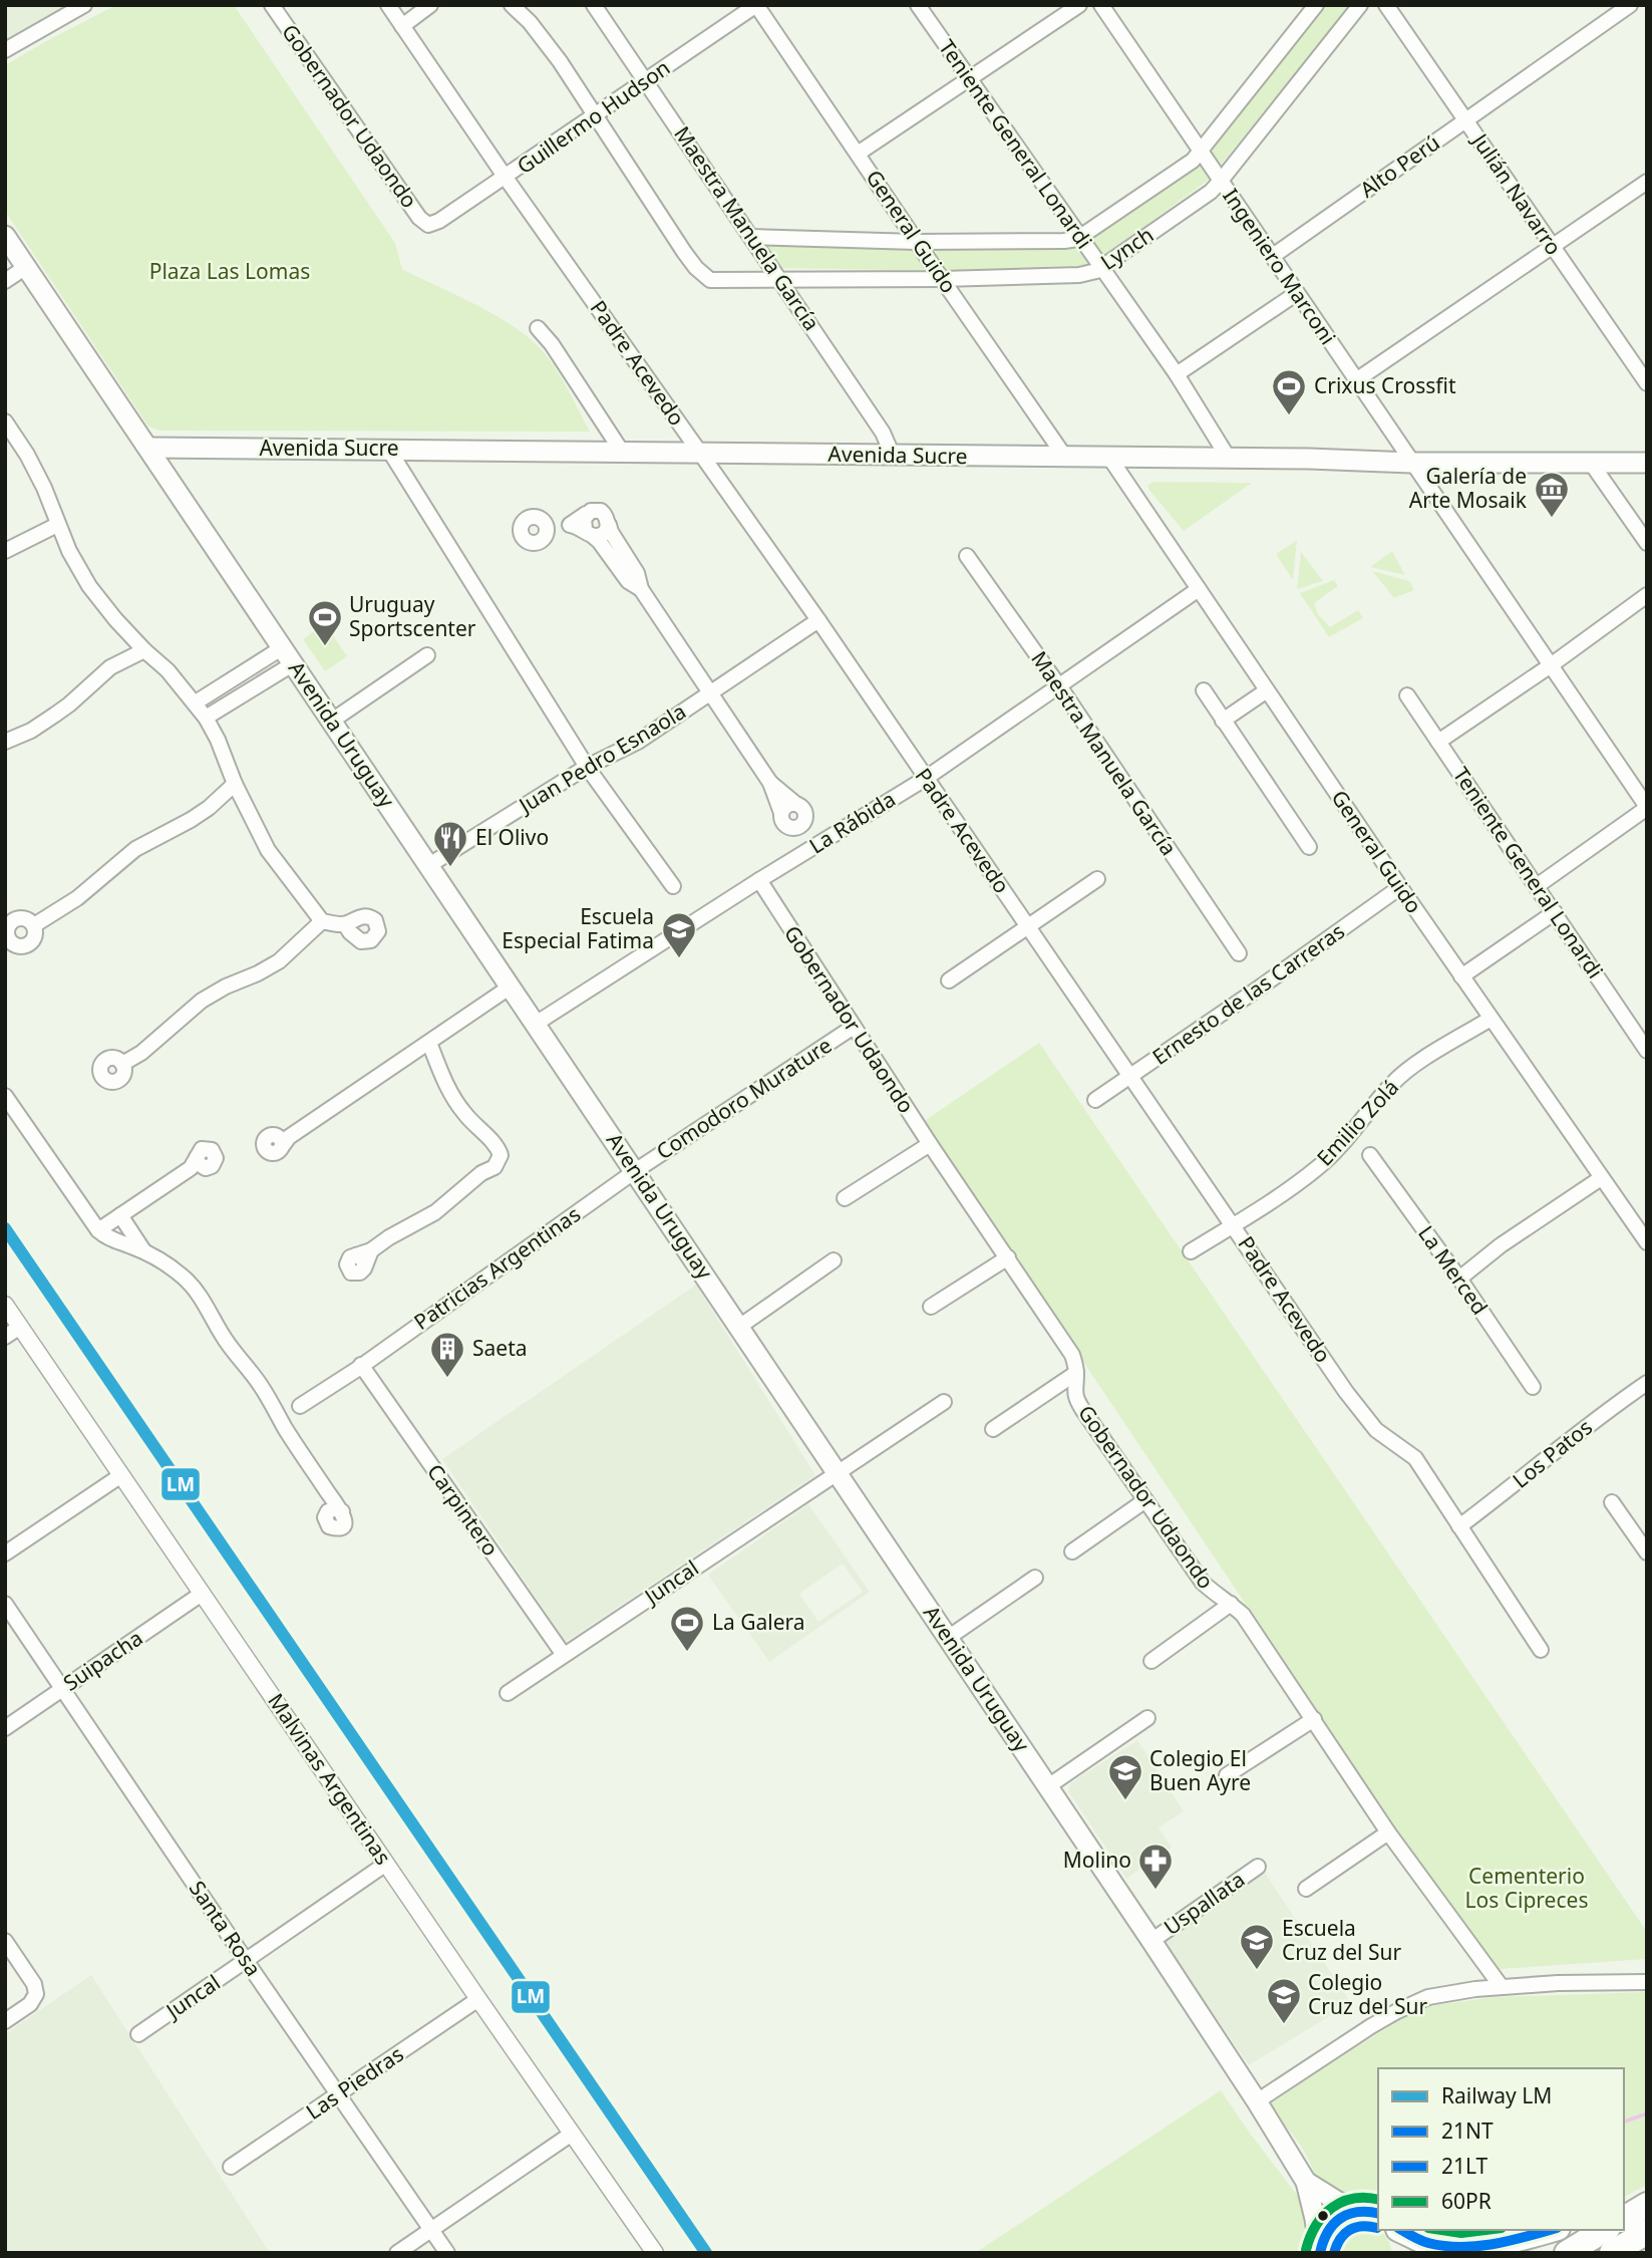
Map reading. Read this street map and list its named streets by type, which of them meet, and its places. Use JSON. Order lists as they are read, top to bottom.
{
  "streets": {
    "main road": ["Avenida Sucre", "Avenida Uruguay"],
    "street": [
      "Gobernador Udaondo",
      "Guillermo Hudson",
      "Teniente General Lonardi",
      "Alto Perú",
      "Julián Navarro",
      "Maestra Manuela García",
      "General Guido",
      "Lynch",
      "Ingeniero Marconi",
      "Padre Acevedo",
      "Juan Pedro Esnaola",
      "La Rábida",
      "Ernesto de las Carreras",
      "Comodoro Murature",
      "Emilio Zolá",
      "Patricias Argentinas",
      "La Merced",
      "Los Patos",
      "Carpintero",
      "Juncal",
      "Suipacha",
      "Malvinas Argentinas",
      "Uspallata",
      "Santa Rosa",
      "Las Piedras"
    ]
  },
  "crossings": [
    ["Gobernador Udaondo", "Guillermo Hudson"],
    ["Gobernador Udaondo", "La Rábida"],
    ["Gobernador Udaondo", "Comodoro Murature"],
    ["Guillermo Hudson", "Maestra Manuela García"],
    ["Guillermo Hudson", "General Guido"],
    ["Guillermo Hudson", "Lynch"],
    ["Guillermo Hudson", "Padre Acevedo"],
    ["Teniente General Lonardi", "Lynch"],
    ["Teniente General Lonardi", "Avenida Sucre"],
    ["Alto Perú", "Julián Navarro"],
    ["Alto Perú", "Ingeniero Marconi"],
    ["Maestra Manuela García", "Lynch"],
    ["Maestra Manuela García", "Avenida Sucre"],
    ["Maestra Manuela García", "La Rábida"],
    ["General Guido", "Lynch"],
    ["General Guido", "Avenida Sucre"],
    ["General Guido", "La Rábida"],
    ["General Guido", "Ernesto de las Carreras"],
    ["General Guido", "Emilio Zolá"],
    ["Lynch", "Ingeniero Marconi"],
    ["Ingeniero Marconi", "Avenida Sucre"],
    ["Padre Acevedo", "Avenida Sucre"],
    ["Padre Acevedo", "Juan Pedro Esnaola"],
    ["Padre Acevedo", "La Rábida"],
    ["Padre Acevedo", "Ernesto de las Carreras"],
    ["Padre Acevedo", "Emilio Zolá"],
    ["Padre Acevedo", "Los Patos"],
    ["Avenida Sucre", "Avenida Uruguay"],
    ["Avenida Uruguay", "Juan Pedro Esnaola"],
    ["Avenida Uruguay", "La Rábida"],
    ["Avenida Uruguay", "Comodoro Murature"],
    ["Avenida Uruguay", "Patricias Argentinas"],
    ["Avenida Uruguay", "Juncal"],
    ["Avenida Uruguay", "Uspallata"],
    ["Comodoro Murature", "Patricias Argentinas"],
    ["Patricias Argentinas", "Carpintero"],
    ["Carpintero", "Juncal"],
    ["Juncal", "Malvinas Argentinas"],
    ["Juncal", "Santa Rosa"],
    ["Suipacha", "Malvinas Argentinas"],
    ["Suipacha", "Santa Rosa"],
    ["Malvinas Argentinas", "Las Piedras"],
    ["Santa Rosa", "Las Piedras"]
  ],
  "parks": ["Plaza Las Lomas", "Cementerio Los Cipreces"],
  "places": {
    "sports": ["Crixus Crossfit", "Uruguay Sportscenter", "La Galera"],
    "museum": ["Galería de Arte Mosaik"],
    "restaurant": ["El Olivo"],
    "school or university": [
      "Escuela Especial Fatima",
      "Colegio El Buen Ayre",
      "Escuela Cruz del Sur",
      "Colegio Cruz del Sur"
    ],
    "building": ["Saeta"],
    "pharmacy": ["Molino"]
  },
  "lines": [
    "rail line LM",
    "transit line 60PR",
    "transit line 21NT",
    "transit line 21LT"
  ],
  "legend": [
    "Railway LM",
    "21NT",
    "21LT",
    "60PR"
  ]
}
